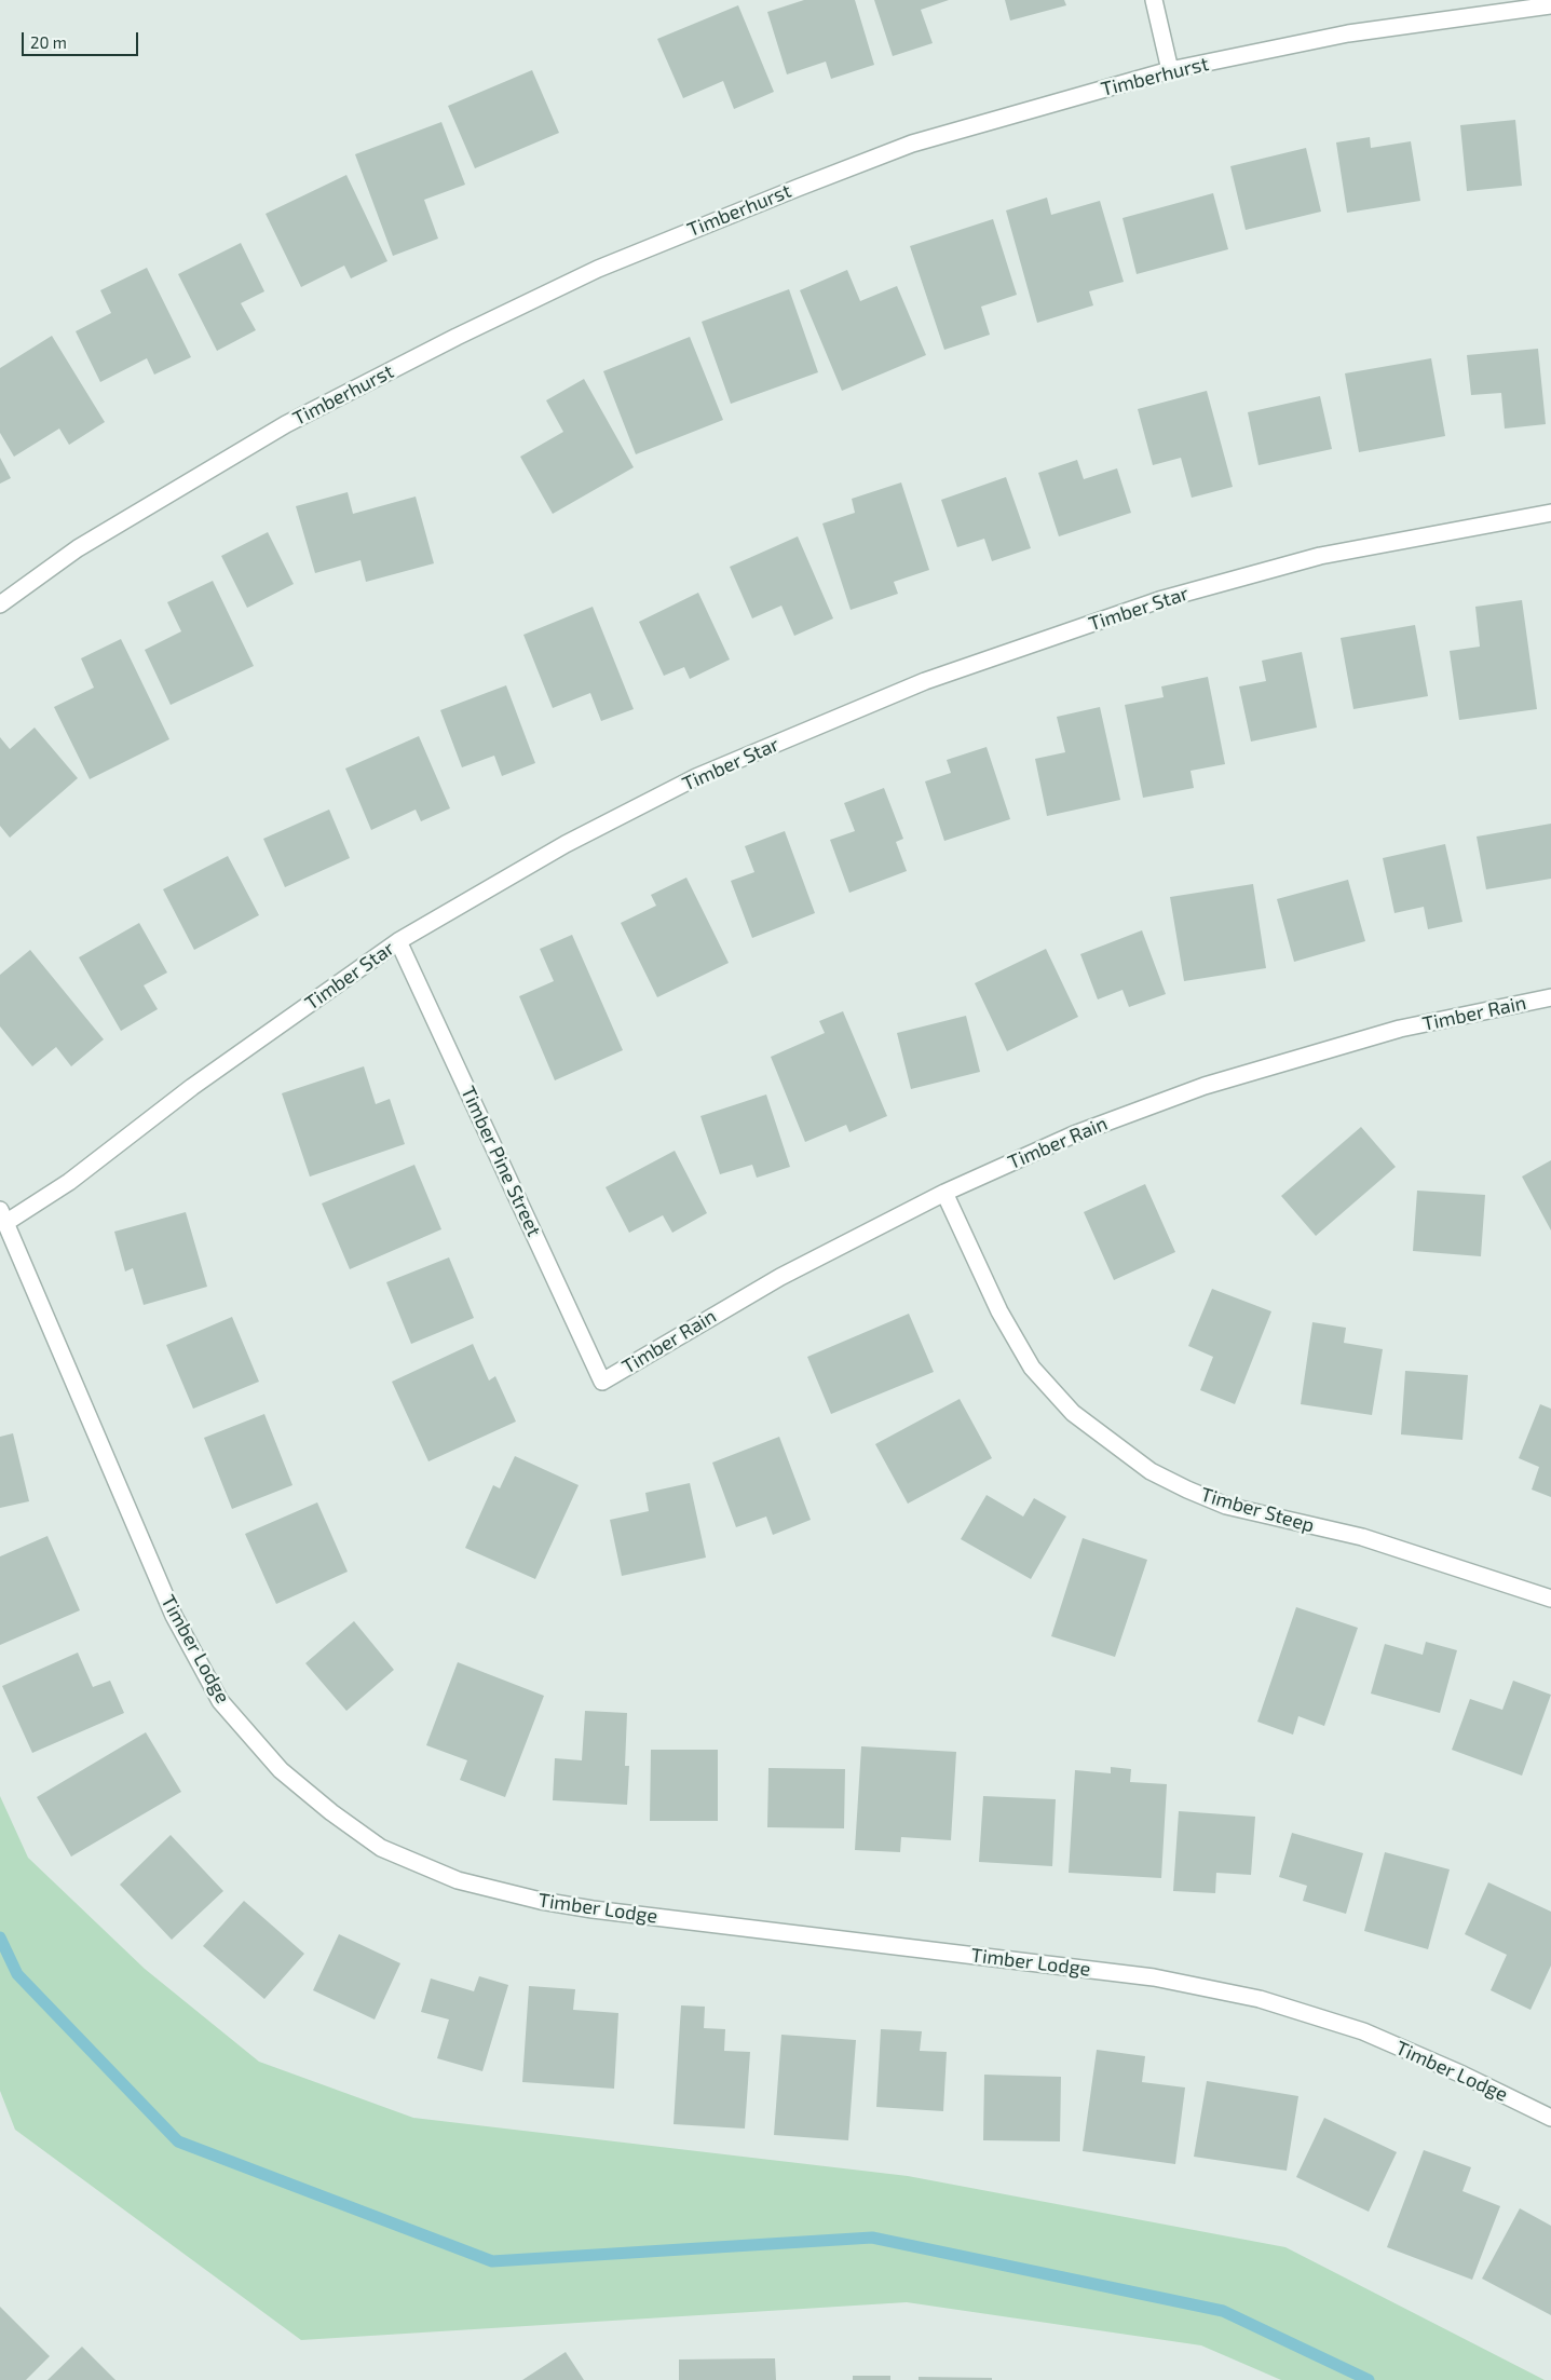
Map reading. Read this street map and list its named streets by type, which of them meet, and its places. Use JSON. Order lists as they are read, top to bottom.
{
  "streets": {
    "street": [
      "Timberhurst",
      "Timber Star",
      "Timber Rain",
      "Timber Pine Street",
      "Timber Steep",
      "Timber Lodge"
    ]
  },
  "crossings": [
    ["Timber Star", "Timber Pine Street"],
    ["Timber Star", "Timber Lodge"],
    ["Timber Rain", "Timber Pine Street"],
    ["Timber Rain", "Timber Steep"]
  ],
  "scale_bar": "20 m"
}
